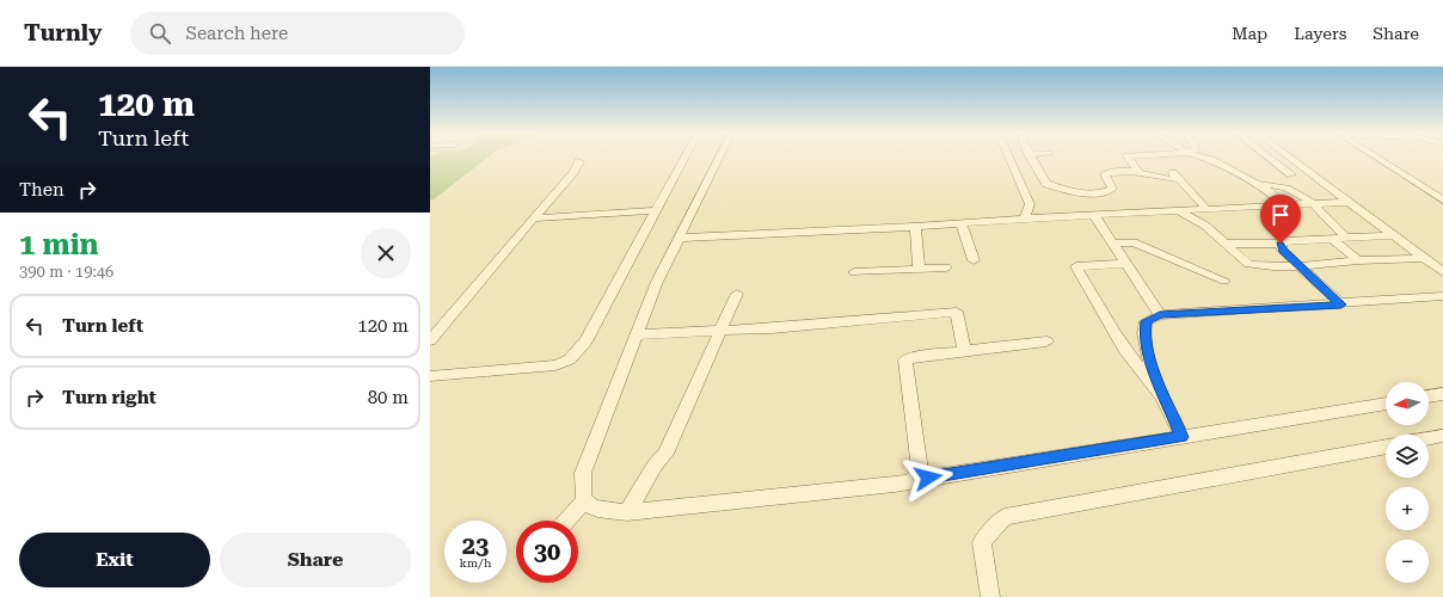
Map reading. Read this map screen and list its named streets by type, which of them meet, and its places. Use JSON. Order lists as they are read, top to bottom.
{
  "north": "left",
  "page": {
    "header": "Turnly",
    "search": "Search here",
    "nav": ["Map", "Layers", "Share"],
    "turn": ["120 m", "Turn left"],
    "then": "Then",
    "heading": ["1 min", "390 m · 19:46"],
    "list": [
      {
        "name": "Turn left",
        "value": "120 m"
      },
      {
        "name": "Turn right",
        "value": "80 m"
      }
    ],
    "map_buttons": ["+", "−"],
    "speed": "23 km/h",
    "limit": "30",
    "buttons": ["Exit", "Share"]
  }
}
